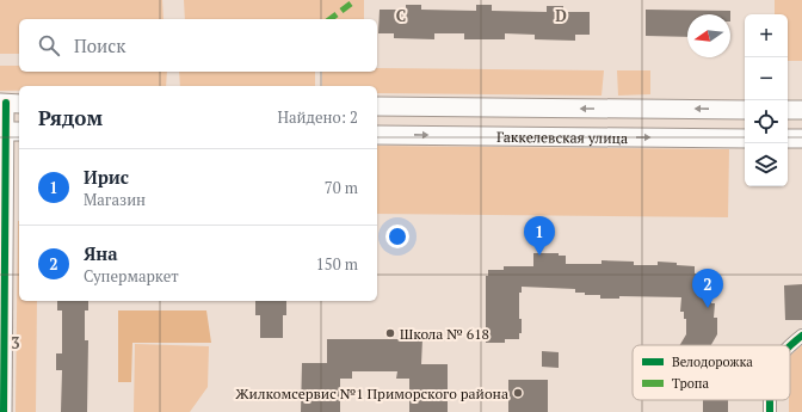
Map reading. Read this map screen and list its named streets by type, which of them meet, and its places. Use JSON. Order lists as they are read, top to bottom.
{
  "streets": {
    "main road": ["Гаккелевская улица"]
  },
  "places": ["Школа № 618", "Жилкомсервис №1 Приморского района"],
  "legend": ["Велодорожка", "Тропа"],
  "north": "left",
  "page": {
    "map_buttons": ["+", "−"],
    "search": "Поиск",
    "heading": ["Рядом", "Найдено: 2"],
    "list": [
      {
        "mark": "1",
        "name": "Ирис",
        "note": "Магазин",
        "value": "70 m"
      },
      {
        "mark": "2",
        "name": "Яна",
        "note": "Супермаркет",
        "value": "150 m"
      }
    ],
    "pins": ["1", "2"]
  },
  "grid": {
    "columns": ["C", "D"],
    "rows": ["3"]
  }
}
